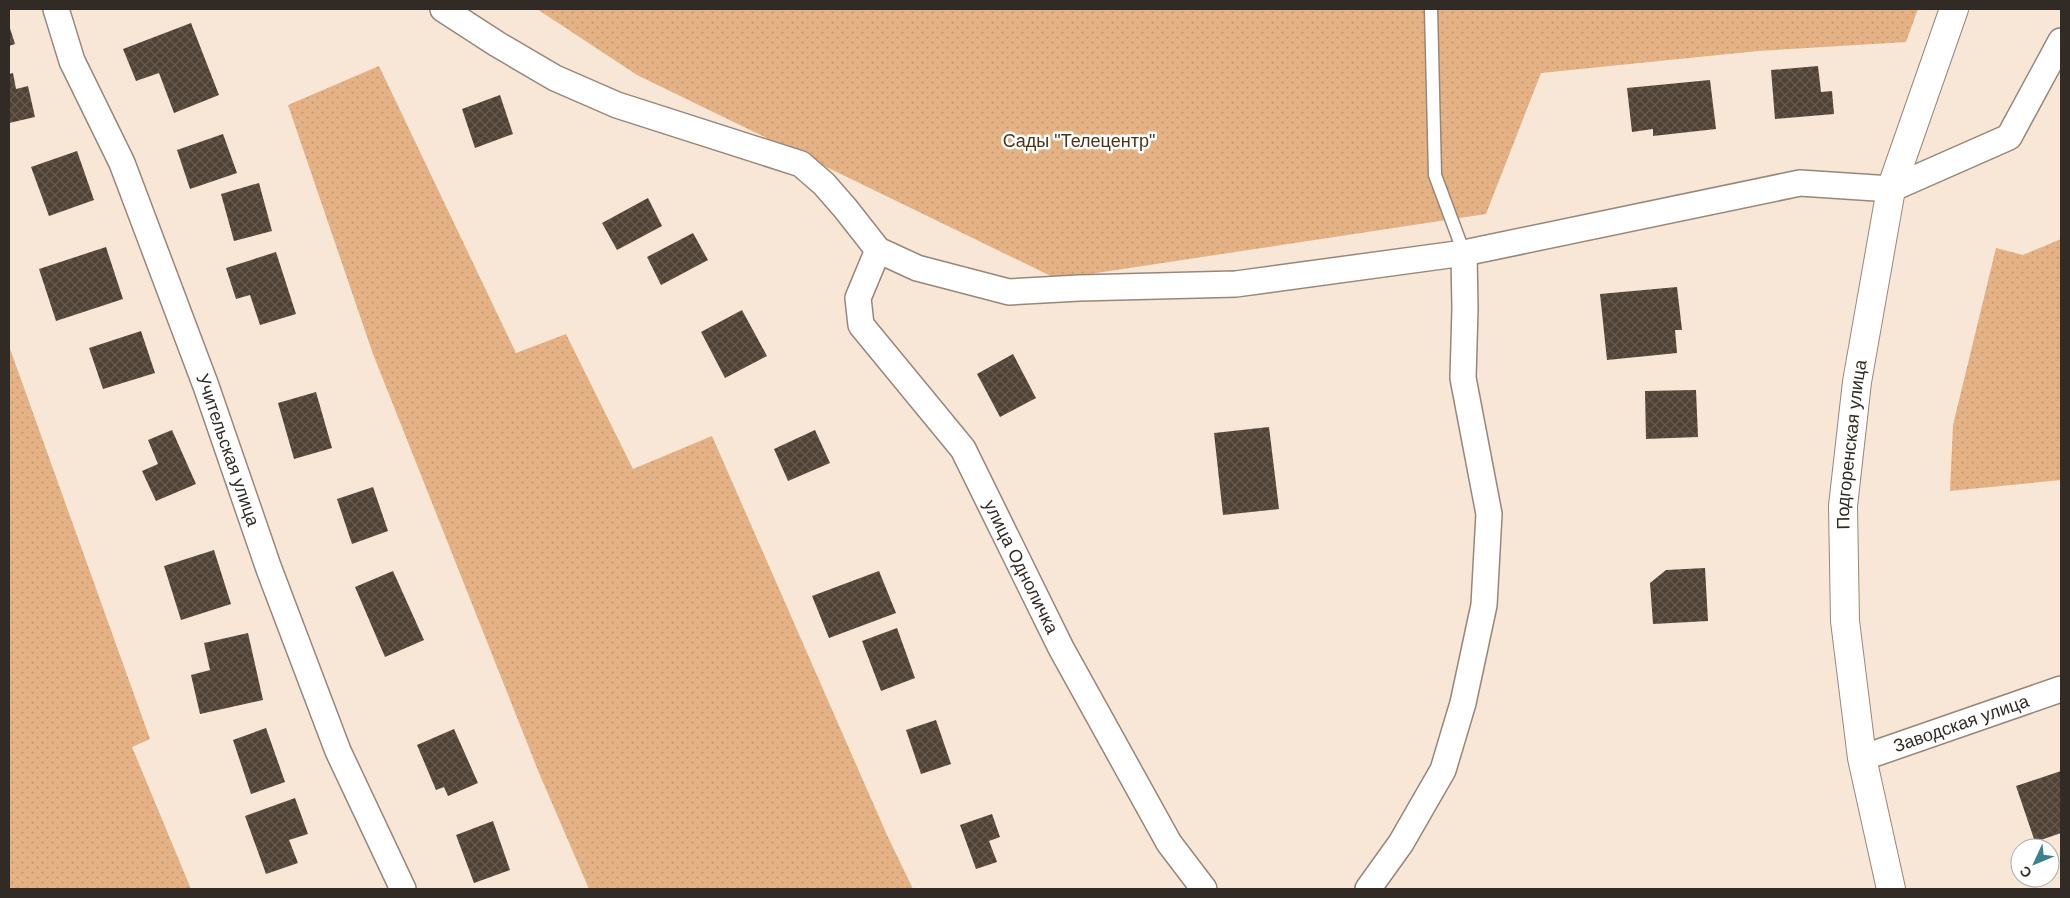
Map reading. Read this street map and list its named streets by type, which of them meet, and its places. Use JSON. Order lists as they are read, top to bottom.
{
  "streets": {
    "street": [
      "Подгоренская улица",
      "Учительская улица",
      "улица Одноличка",
      "Заводская улица"
    ]
  },
  "crossings": [
    ["Подгоренская улица", "Заводская улица"]
  ],
  "parks": ["Сады \"Телецентр\""],
  "north": "bottom left"
}
